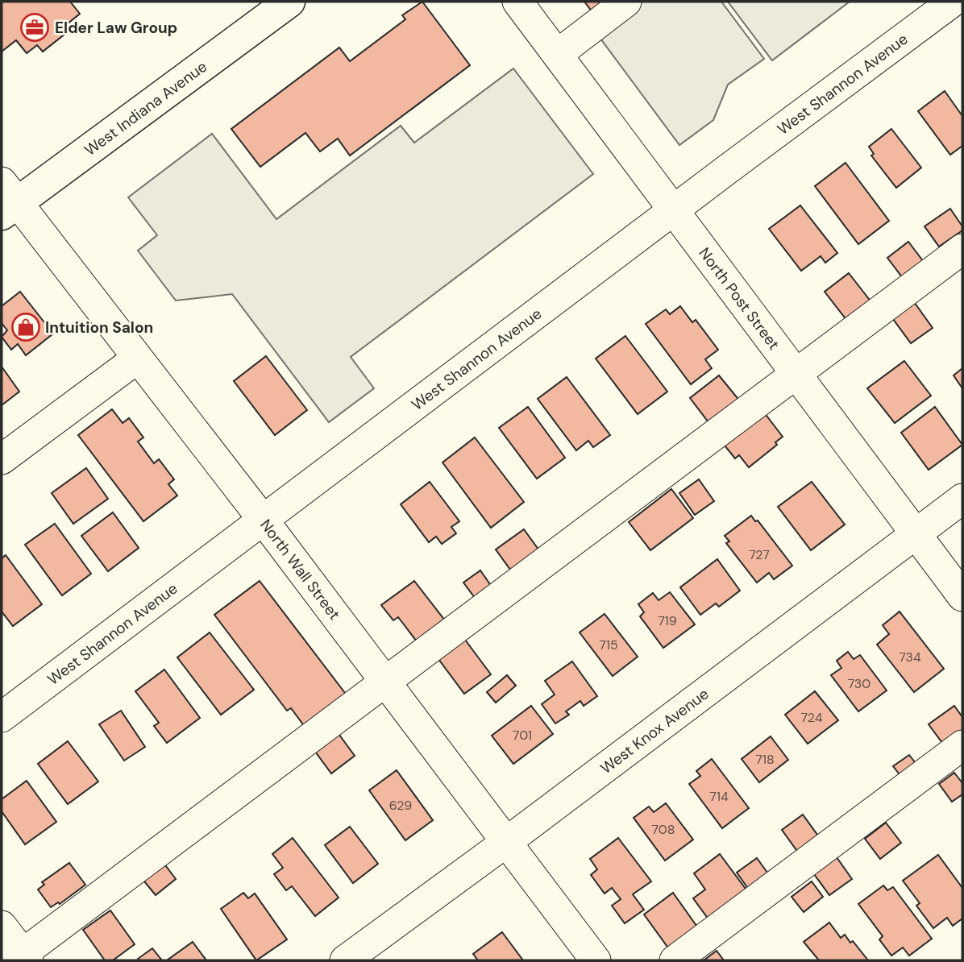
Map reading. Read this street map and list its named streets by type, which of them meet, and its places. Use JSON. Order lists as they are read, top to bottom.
{
  "streets": {
    "main road": ["West Indiana Avenue"],
    "street": [
      "West Shannon Avenue",
      "North Post Street",
      "North Wall Street",
      "West Knox Avenue"
    ]
  },
  "crossings": [
    ["West Shannon Avenue", "North Post Street"],
    ["West Shannon Avenue", "North Wall Street"],
    ["West Indiana Avenue", "North Wall Street"],
    ["North Post Street", "West Knox Avenue"],
    ["North Wall Street", "West Knox Avenue"]
  ],
  "places": {
    "office": ["Elder Law Group"],
    "shop": ["Intuition Salon"]
  },
  "house_numbers": [
    "727",
    "719",
    "715",
    "734",
    "730",
    "724",
    "701",
    "718",
    "714",
    "629",
    "708"
  ]
}
